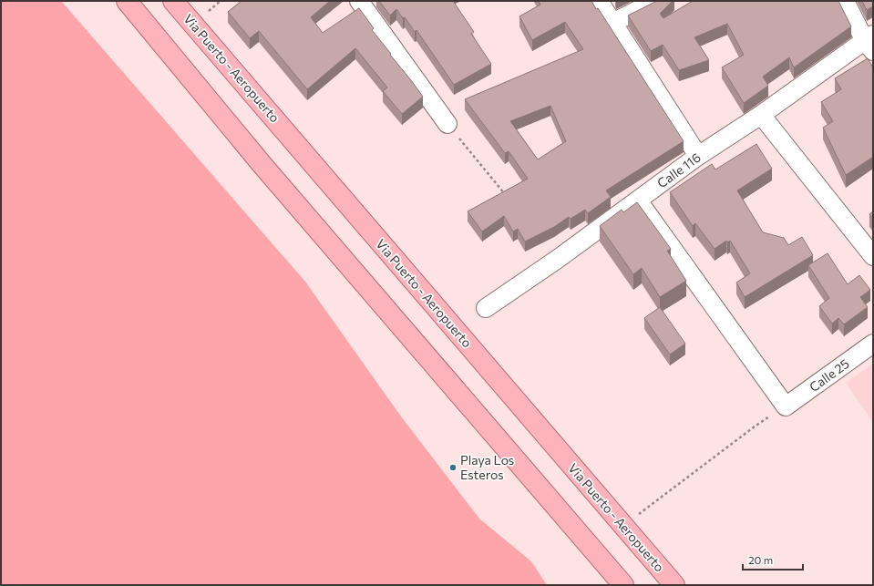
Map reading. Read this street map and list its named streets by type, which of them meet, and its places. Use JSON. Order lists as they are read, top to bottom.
{
  "streets": {
    "main road": ["Via Puerto - Aeropuerto"],
    "street": ["Calle 116", "Calle 25"]
  },
  "places": ["Playa Los Esteros"],
  "scale_bar": "20 m"
}
